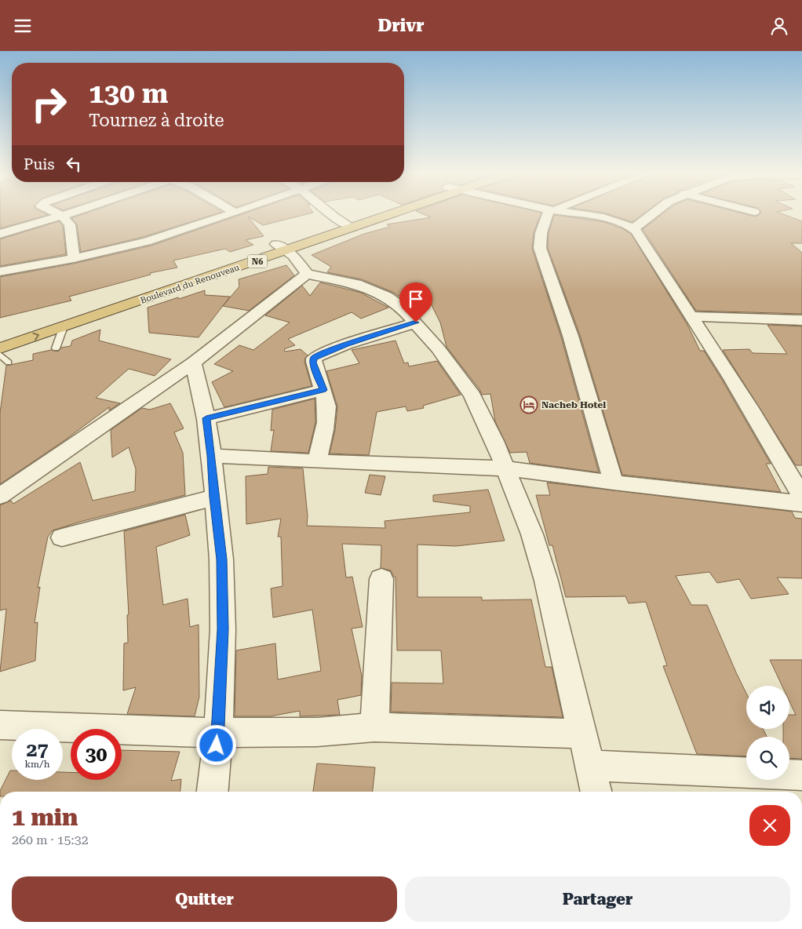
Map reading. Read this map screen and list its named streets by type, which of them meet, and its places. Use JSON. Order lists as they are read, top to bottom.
{
  "streets": {
    "highway": ["N6", "Boulevard du Renouveau"]
  },
  "places": {
    "hotel": ["Nacheb Hotel"]
  },
  "page": {
    "header": "Drivr",
    "turn": ["130 m", "Tournez à droite"],
    "then": "Puis",
    "speed": "27 km/h",
    "limit": "30",
    "heading": ["1 min", "260 m · 15:32"],
    "buttons": ["Quitter", "Partager"]
  }
}
